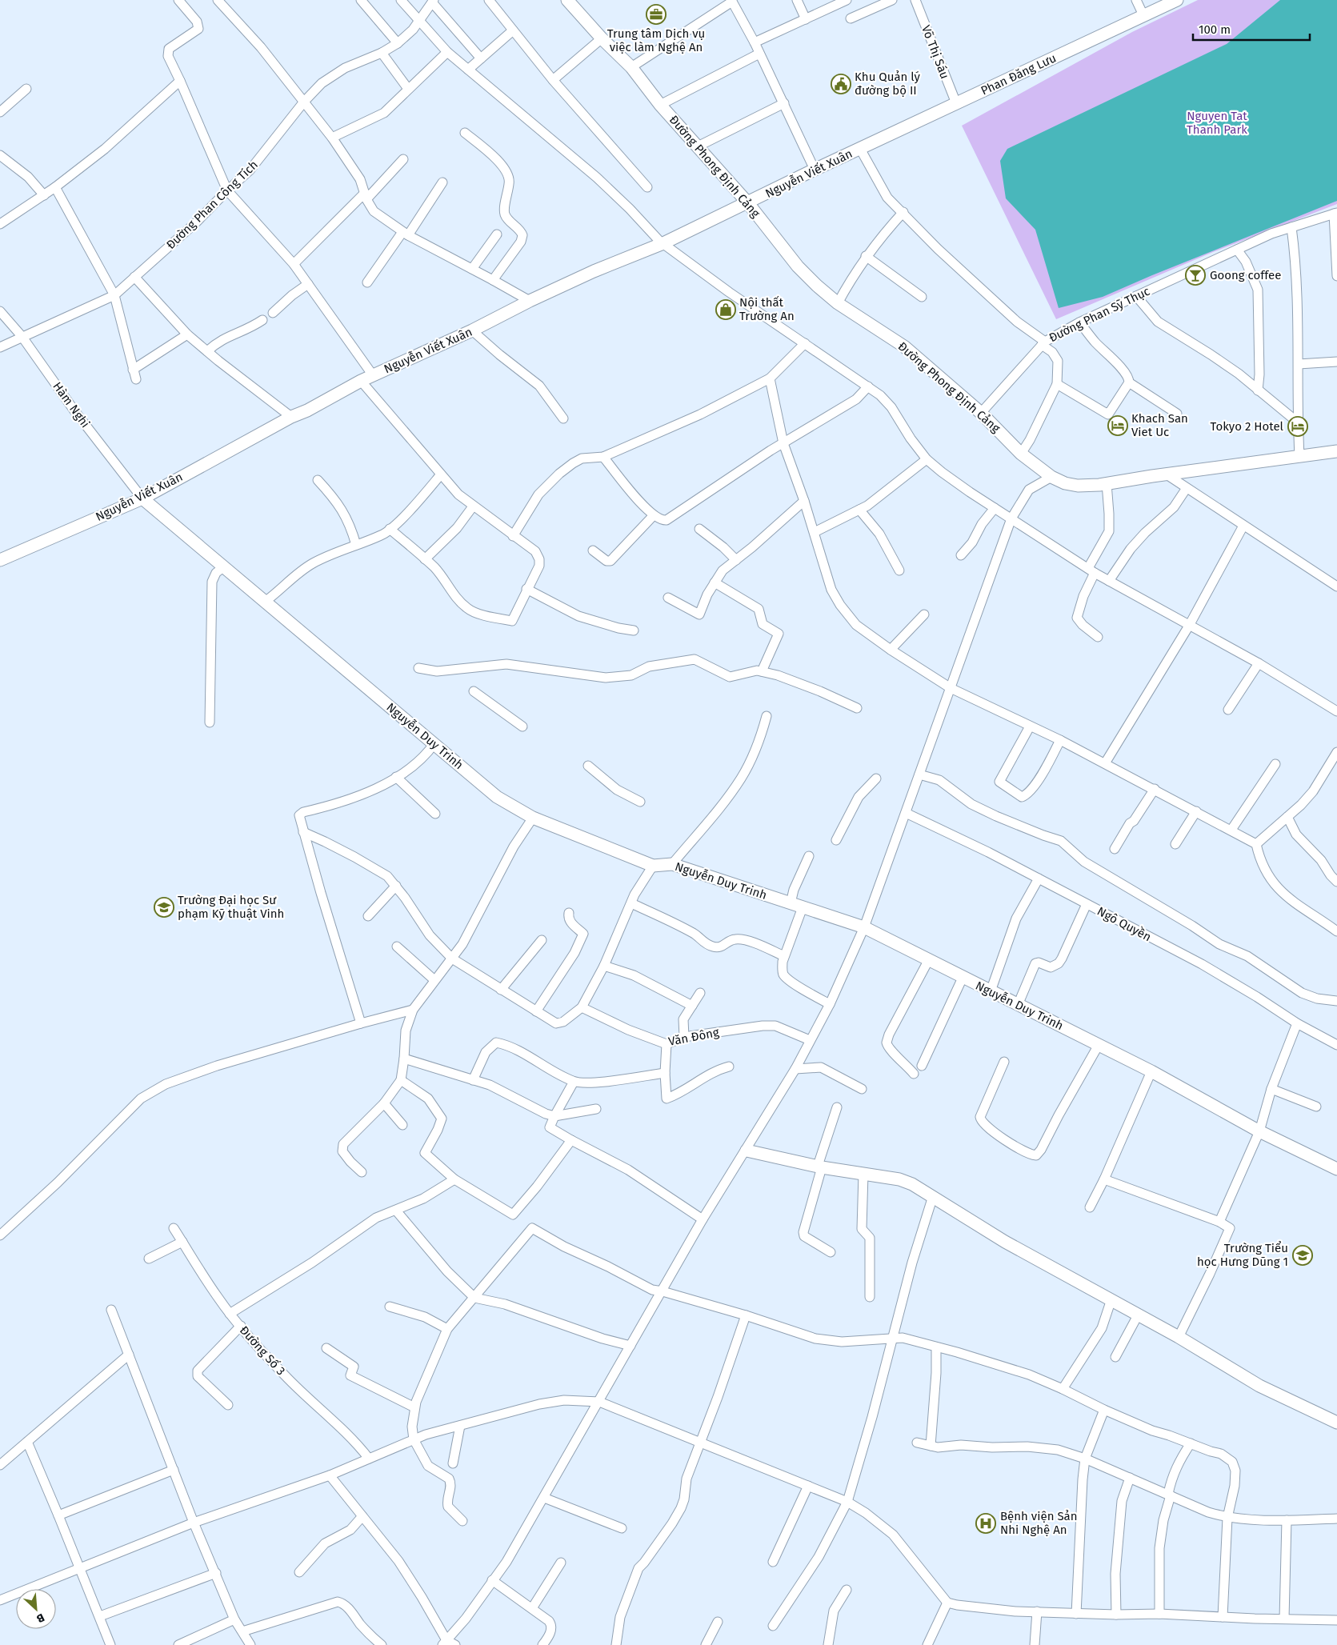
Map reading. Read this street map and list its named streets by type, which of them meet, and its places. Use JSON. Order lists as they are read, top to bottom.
{
  "streets": {
    "street": [
      "Võ Thị Sáu",
      "Phan Đăng Lưu",
      "Đường Phong Định Cảng",
      "Nguyễn Viết Xuân",
      "Đường Phan Công Tích",
      "Đường Phan Sỹ Thục",
      "Hàm Nghi",
      "Nguyễn Duy Trinh",
      "Ngô Quyền",
      "Văn Đông",
      "Đường Số 3"
    ]
  },
  "crossings": [
    ["Võ Thị Sáu", "Phan Đăng Lưu"],
    ["Phan Đăng Lưu", "Nguyễn Viết Xuân"],
    ["Phan Đăng Lưu", "Đường Phan Sỹ Thục"],
    ["Đường Phong Định Cảng", "Nguyễn Viết Xuân"],
    ["Nguyễn Viết Xuân", "Đường Phan Sỹ Thục"],
    ["Nguyễn Viết Xuân", "Hàm Nghi"],
    ["Nguyễn Viết Xuân", "Nguyễn Duy Trinh"],
    ["Đường Phan Công Tích", "Hàm Nghi"],
    ["Hàm Nghi", "Nguyễn Duy Trinh"]
  ],
  "parks": ["Nguyen Tat Thanh Park"],
  "places": {
    "office": ["Trung tâm Dịch vụ việc làm Nghệ An"],
    "public building": ["Khu Quản lý đường bộ II"],
    "bar": ["Goong coffee"],
    "shop": ["Nội thất Trường An"],
    "hotel": ["Khach San Viet Uc", "Tokyo 2 Hotel"],
    "school or university": ["Trường Đại học Sư phạm Kỹ thuật Vinh", "Trường Tiểu học Hưng Dũng 1"],
    "hospital": ["Bệnh viện Sản Nhi Nghệ An"]
  },
  "scale_bar": "100 m",
  "north": "bottom right"
}
